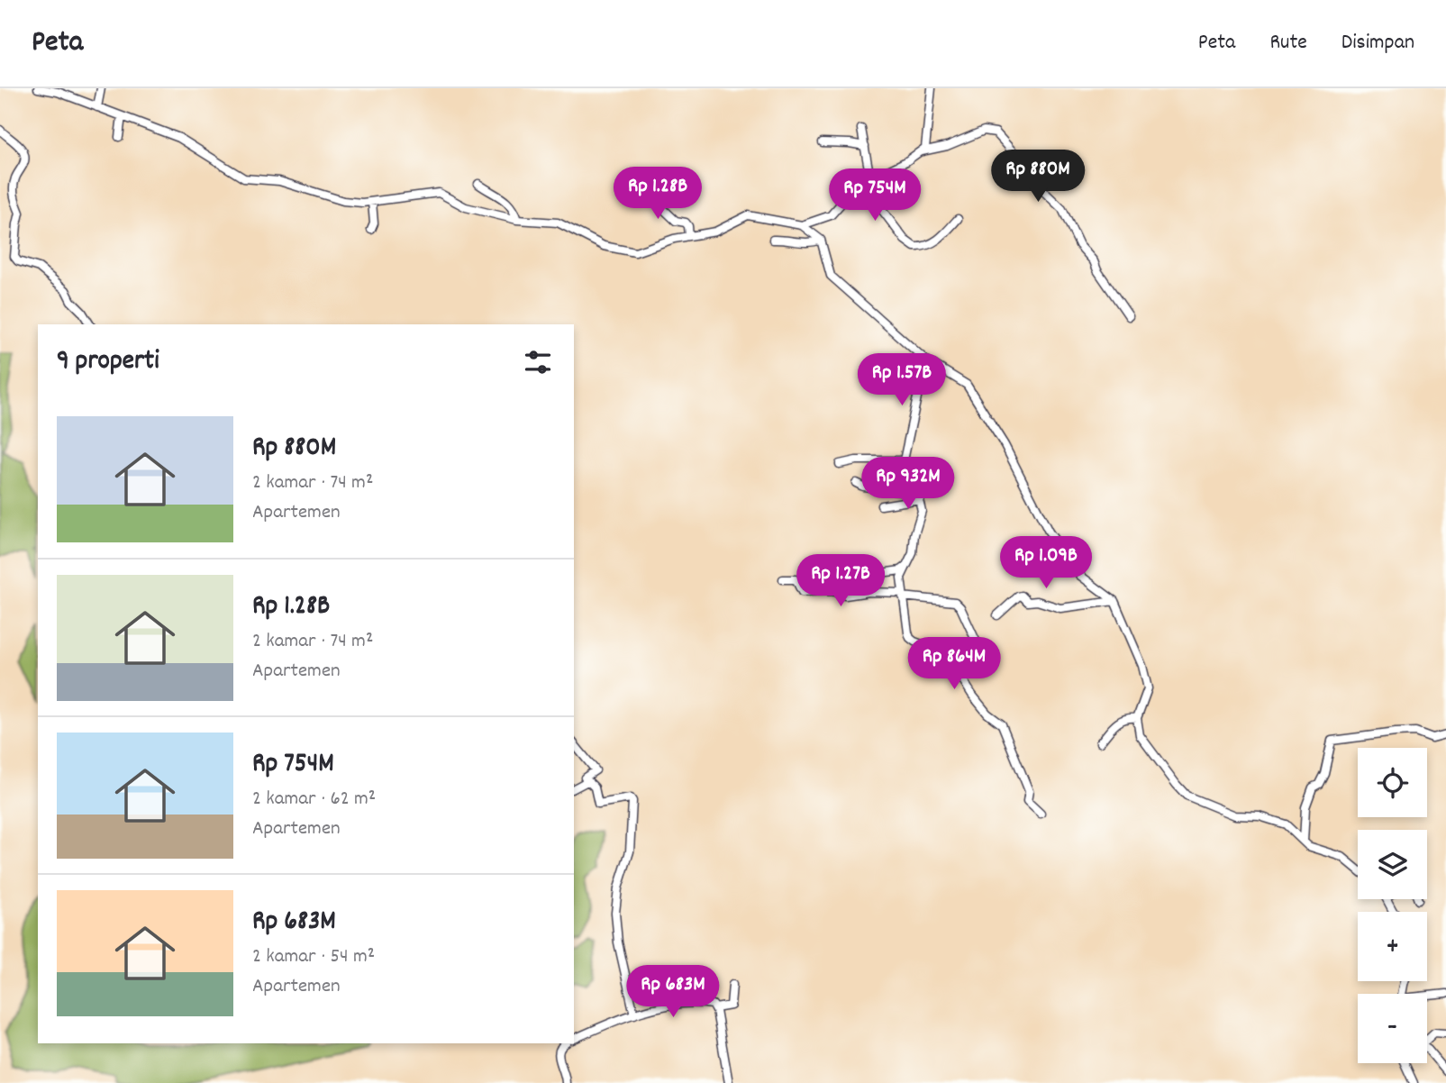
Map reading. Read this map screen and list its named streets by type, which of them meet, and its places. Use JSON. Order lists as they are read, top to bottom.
{
  "page": {
    "header": "Peta",
    "nav": ["Peta", "Rute", "Disimpan"],
    "price": [
      "Rp 880M",
      "Rp 1.28B",
      "Rp 754M",
      "Rp 1.57B",
      "Rp 932M",
      "Rp 1.09B",
      "Rp 1.27B",
      "Rp 864M",
      "Rp 683M"
    ],
    "heading": "9 properti",
    "list": [
      {
        "name": "Rp 880M",
        "note": "2 kamar · 74 m² · Apartemen"
      },
      {
        "name": "Rp 1.28B",
        "note": "2 kamar · 74 m² · Apartemen"
      },
      {
        "name": "Rp 754M",
        "note": "2 kamar · 62 m² · Apartemen"
      },
      {
        "name": "Rp 683M",
        "note": "2 kamar · 54 m² · Apartemen"
      }
    ],
    "map_buttons": ["+", "−"]
  }
}
